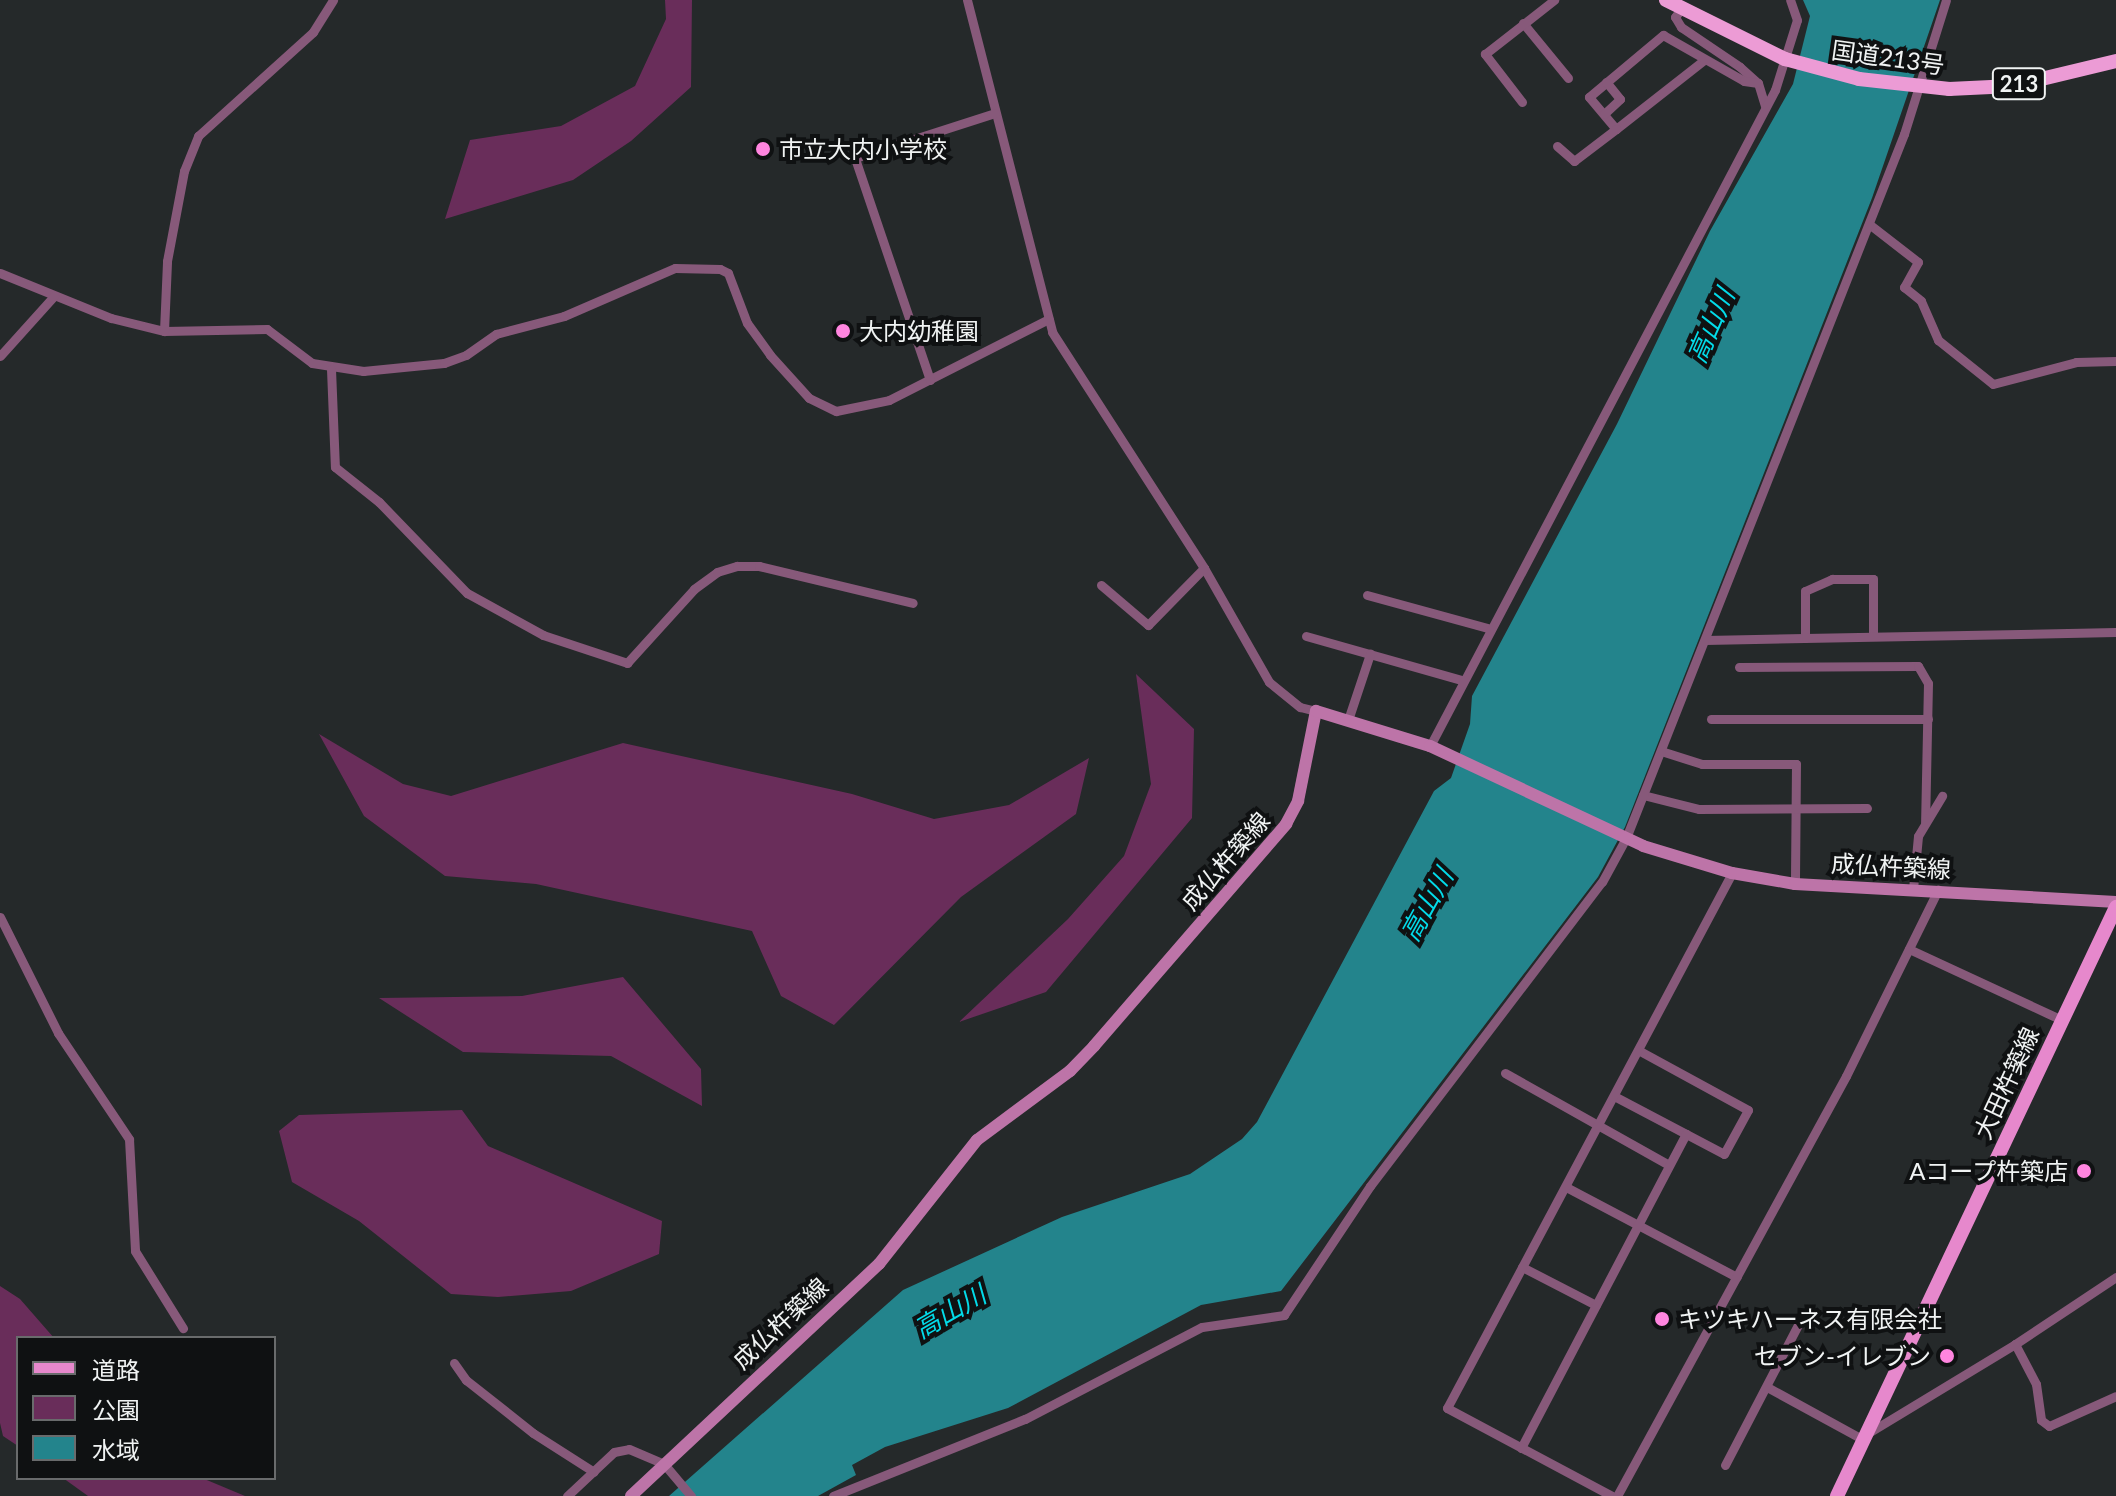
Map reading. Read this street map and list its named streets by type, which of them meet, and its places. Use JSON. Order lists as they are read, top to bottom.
{
  "streets": {
    "highway": ["国道213号", "213"],
    "main road": ["成仏杵築線", "大田杵築線"]
  },
  "crossings": [
    ["成仏杵築線", "大田杵築線"]
  ],
  "water": ["高山川"],
  "places": [
    "市立大内小学校",
    "大内幼稚園",
    "Aコープ杵築店",
    "キツキハーネス有限会社",
    "セブン-イレブン"
  ],
  "legend": ["道路", "公園", "水域"]
}
